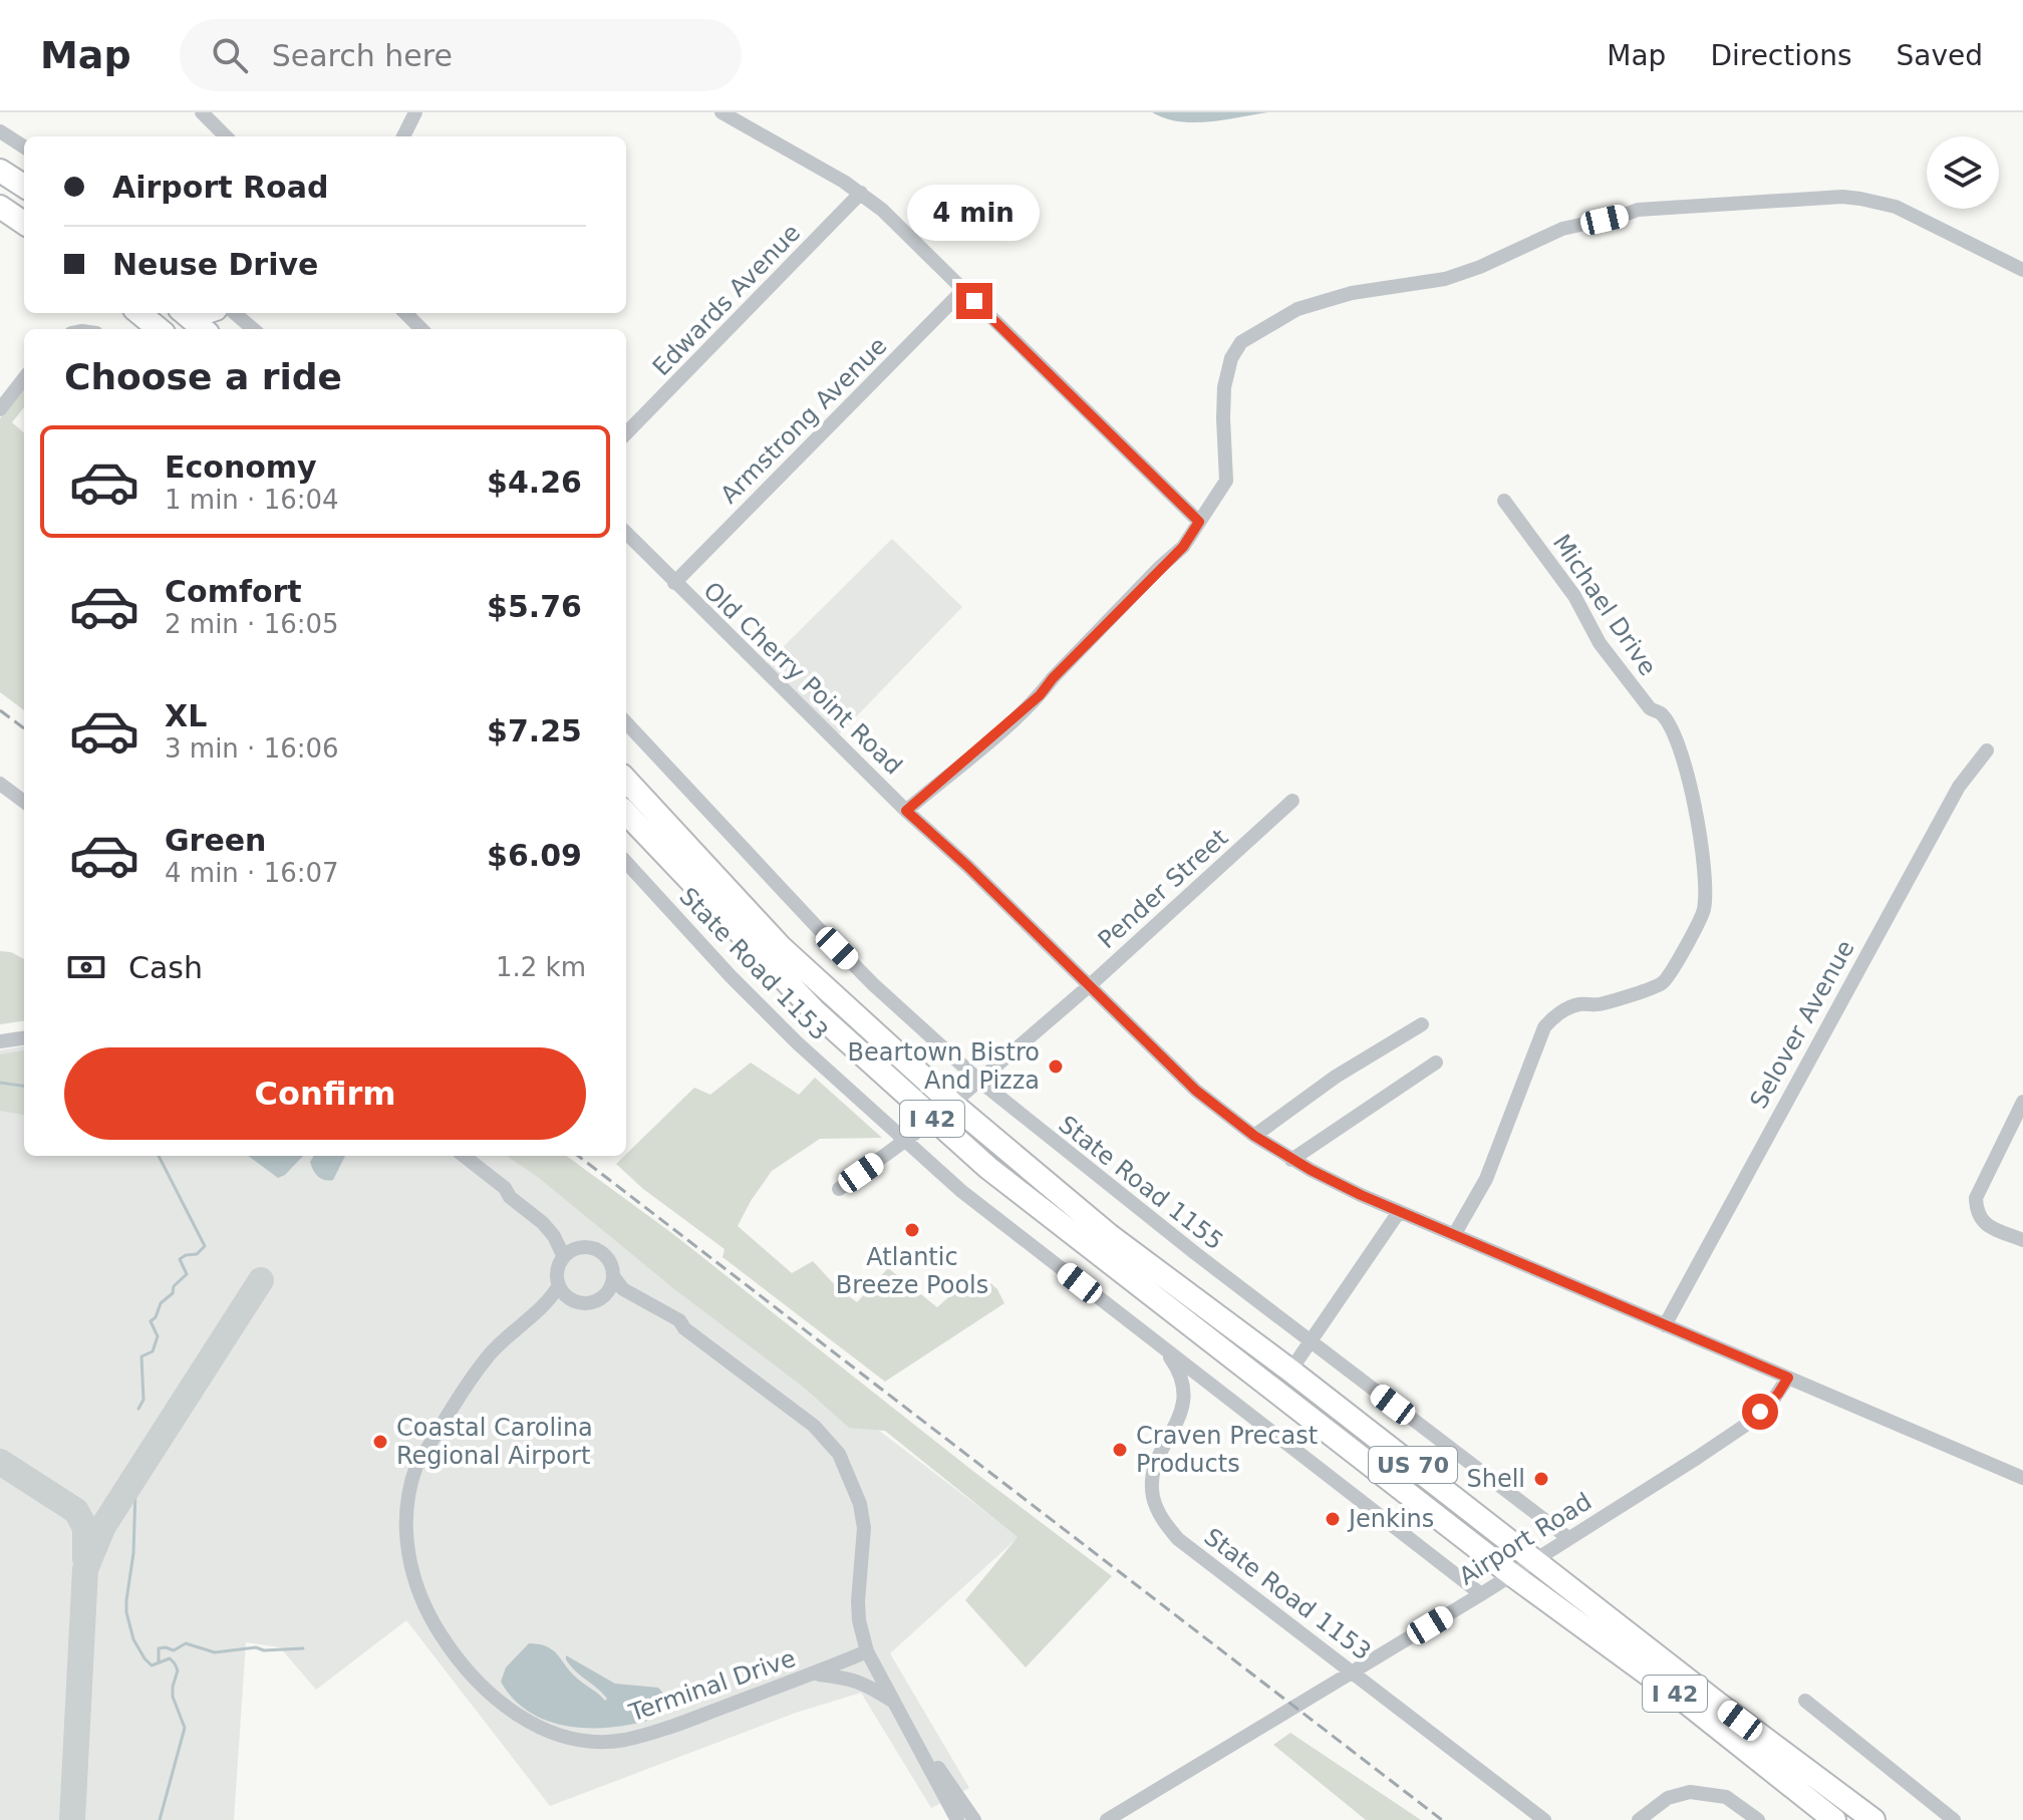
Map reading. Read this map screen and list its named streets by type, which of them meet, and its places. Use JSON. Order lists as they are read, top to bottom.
{
  "streets": {
    "highway": ["I 42", "US 70"],
    "street": [
      "Edwards Avenue",
      "Armstrong Avenue",
      "Michael Drive",
      "Old Cherry Point Road",
      "Pender Street",
      "State Road 1153",
      "Selover Avenue",
      "State Road 1155",
      "Airport Road",
      "Terminal Drive"
    ]
  },
  "crossings": [
    ["Armstrong Avenue", "Old Cherry Point Road"],
    ["Michael Drive", "Old Cherry Point Road"],
    ["Old Cherry Point Road", "Pender Street"],
    ["Old Cherry Point Road", "Selover Avenue"],
    ["Old Cherry Point Road", "Airport Road"],
    ["Pender Street", "State Road 1155"],
    ["Pender Street", "US 70"],
    ["State Road 1153", "Airport Road"],
    ["I 42", "Airport Road"],
    ["State Road 1155", "Airport Road"],
    ["US 70", "Airport Road"]
  ],
  "places": [
    "Beartown Bistro And Pizza",
    "Atlantic Breeze Pools",
    "Coastal Carolina Regional Airport",
    "Craven Precast Products",
    "Shell",
    "Jenkins"
  ],
  "page": {
    "header": "Map",
    "search": "Search here",
    "nav": ["Map", "Directions", "Saved"],
    "banner": ["Airport Road", "Neuse Drive"],
    "bubble": "4 min",
    "heading": "Choose a ride",
    "list": [
      {
        "name": "Economy",
        "note": "1 min · 16:04",
        "value": "$4.26"
      },
      {
        "name": "Comfort",
        "note": "2 min · 16:05",
        "value": "$5.76"
      },
      {
        "name": "XL",
        "note": "3 min · 16:06",
        "value": "$7.25"
      },
      {
        "name": "Green",
        "note": "4 min · 16:07",
        "value": "$6.09"
      }
    ],
    "pay": ["Cash", "1.2 km"],
    "buttons": "Confirm"
  }
}
